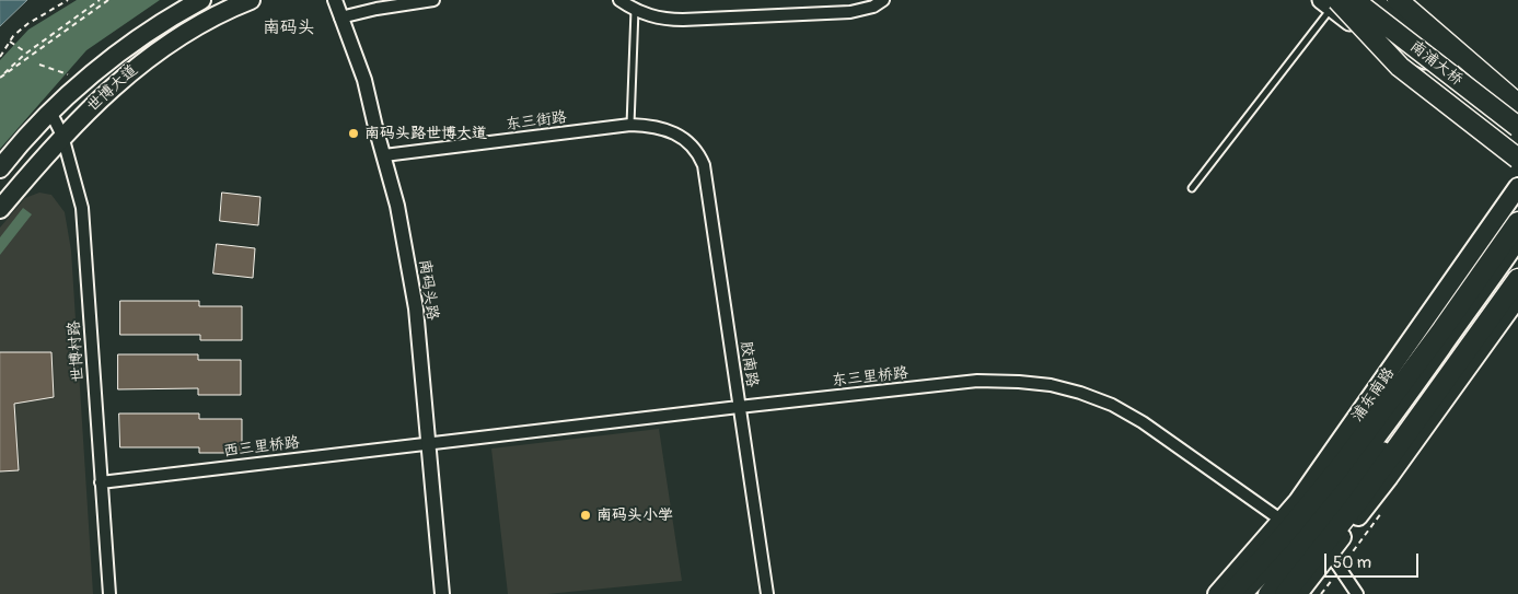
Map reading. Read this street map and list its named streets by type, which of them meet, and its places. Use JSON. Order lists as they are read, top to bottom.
{
  "streets": {
    "highway": ["南浦大桥"],
    "main road": ["世博大道", "浦东南路"],
    "street": [
      "东三街路",
      "南码头路",
      "世博村路",
      "胶南路",
      "东三里桥路",
      "西三里桥路"
    ]
  },
  "crossings": [
    ["世博大道", "世博村路"],
    ["东三街路", "南码头路"],
    ["东三街路", "胶南路"],
    ["南码头路", "东三里桥路"],
    ["南码头路", "西三里桥路"],
    ["世博村路", "西三里桥路"],
    ["胶南路", "东三里桥路"],
    ["东三里桥路", "浦东南路"],
    ["东三里桥路", "西三里桥路"]
  ],
  "districts": ["南码头"],
  "places": ["南码头路世博大道", "南码头小学"],
  "scale_bar": "50 m"
}
